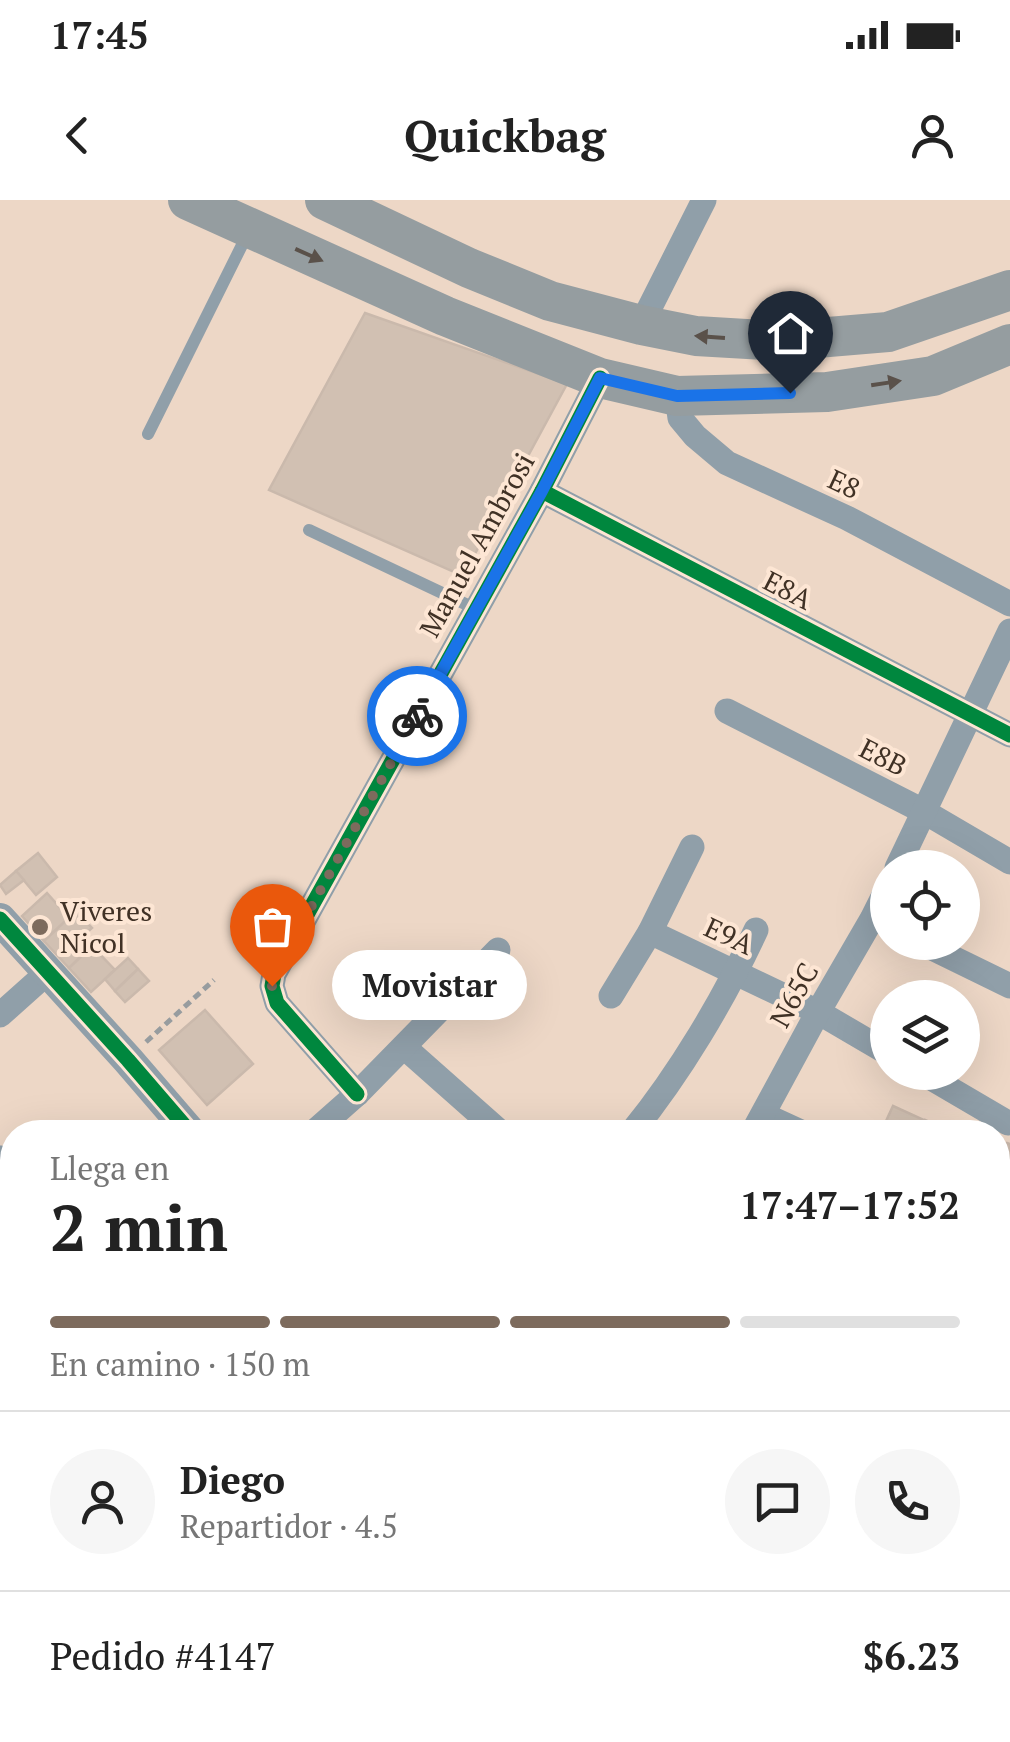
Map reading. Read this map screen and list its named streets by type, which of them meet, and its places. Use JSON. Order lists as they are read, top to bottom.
{
  "streets": {
    "street": [
      "E8",
      "Manuel Ambrosi",
      "E8A",
      "E8B",
      "E9A",
      "N65C"
    ]
  },
  "crossings": [
    ["Manuel Ambrosi", "E8A"],
    ["E9A", "N65C"]
  ],
  "places": ["Viveres Nicol", "Movistar"],
  "page": {
    "status": "17:45",
    "header": "Quickbag",
    "bubble": "Movistar",
    "heading": ["2 min", "Llega en", "17:47–17:52"],
    "panel": [
      "Diego",
      "Repartidor · 4.5",
      "Pedido #4147",
      "$6.23"
    ],
    "bar": "En camino · 150 m"
  }
}
